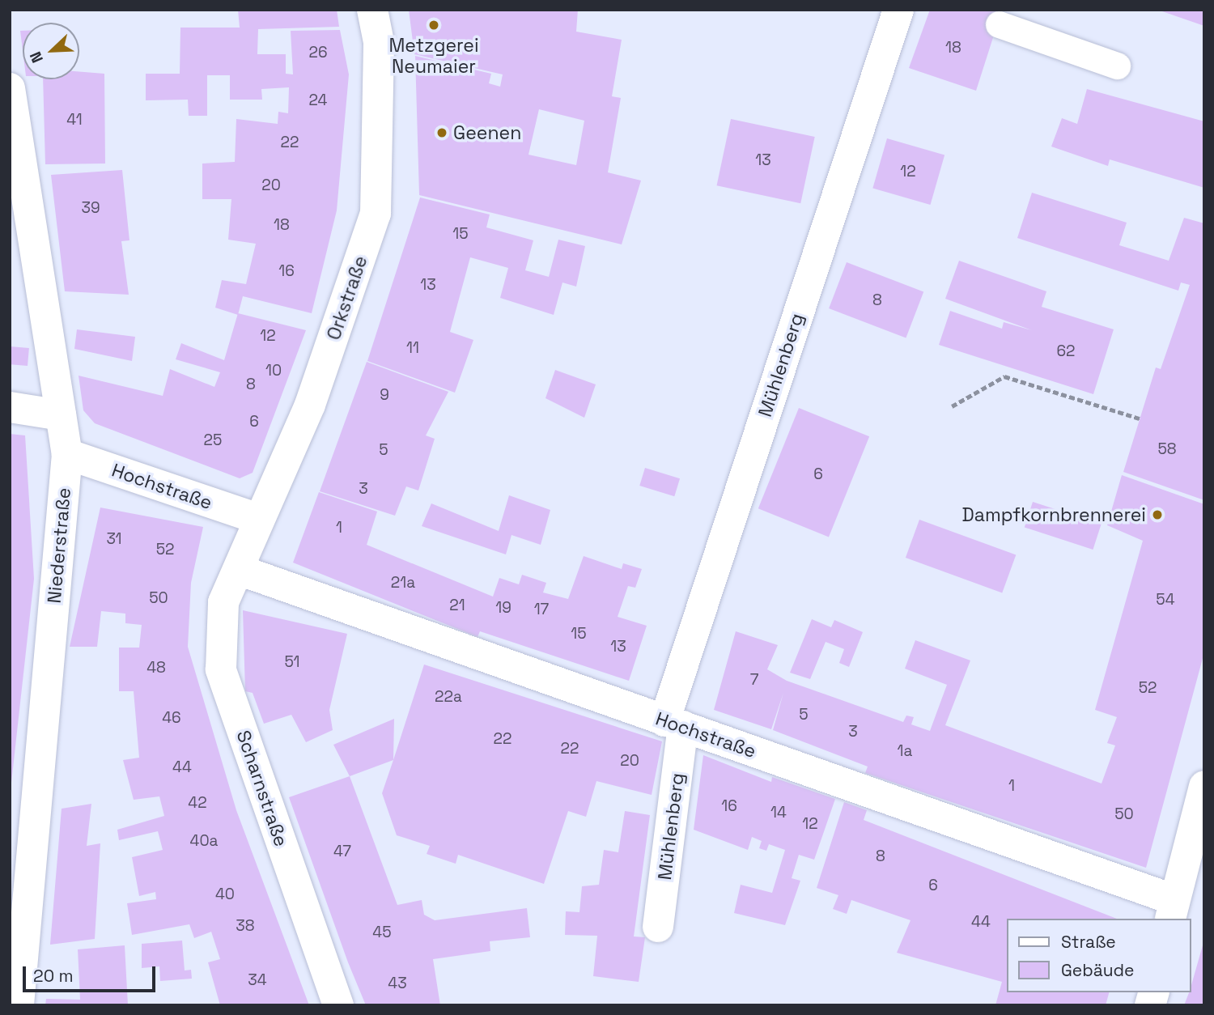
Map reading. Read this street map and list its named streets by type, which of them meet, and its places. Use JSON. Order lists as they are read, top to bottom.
{
  "streets": {
    "street": [
      "Orkstraße",
      "Mühlenberg",
      "Hochstraße",
      "Niederstraße",
      "Scharnstraße"
    ]
  },
  "crossings": [
    ["Orkstraße", "Hochstraße"],
    ["Orkstraße", "Scharnstraße"],
    ["Mühlenberg", "Hochstraße"],
    ["Hochstraße", "Niederstraße"],
    ["Hochstraße", "Scharnstraße"]
  ],
  "places": ["Metzgerei Neumaier", "Geenen", "Dampfkornbrennerei"],
  "house_numbers": [
    "18",
    "26",
    "24",
    "41",
    "22",
    "13",
    "12",
    "20",
    "39",
    "18",
    "15",
    "16",
    "13",
    "8",
    "12",
    "11",
    "62",
    "10",
    "8",
    "9",
    "6",
    "25",
    "58",
    "5",
    "6",
    "3",
    "1",
    "31",
    "52",
    "21a",
    "50",
    "54",
    "21",
    "19",
    "17",
    "15",
    "13",
    "51",
    "48",
    "7",
    "52",
    "22a",
    "5",
    "46",
    "3",
    "22",
    "22",
    "1a",
    "20",
    "44",
    "1",
    "42",
    "16",
    "14",
    "50",
    "12",
    "40a",
    "47",
    "8",
    "6",
    "40",
    "44",
    "38",
    "45",
    "34",
    "43"
  ],
  "legend": ["Straße", "Gebäude"],
  "scale_bar": "20 m",
  "north": "bottom left"
}
